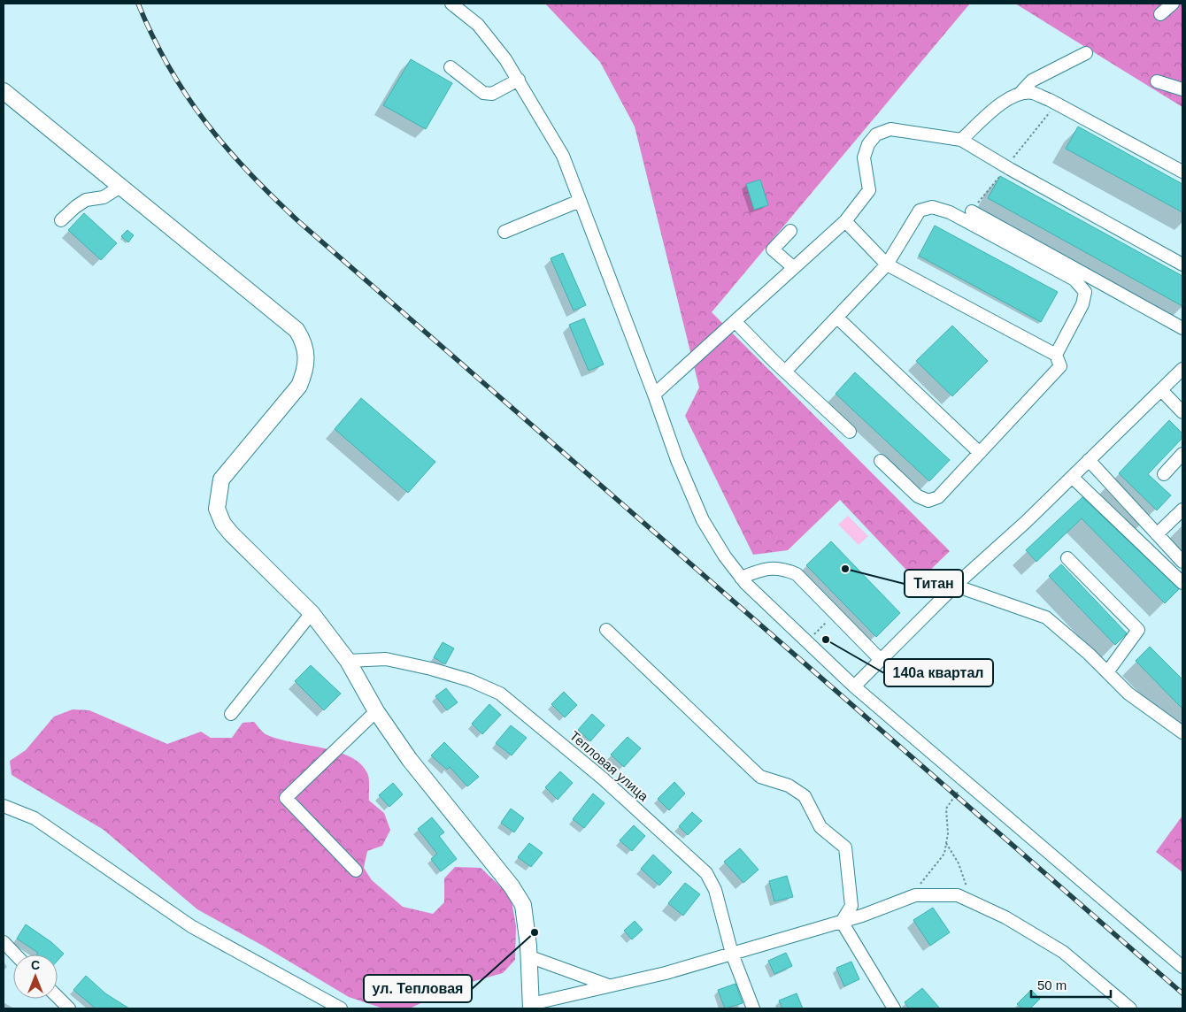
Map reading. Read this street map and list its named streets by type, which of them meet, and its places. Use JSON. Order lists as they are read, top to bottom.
{
  "streets": {
    "street": ["Тепловая улица"]
  },
  "places": ["Титан", "140а квартал", "ул. Тепловая"],
  "scale_bar": "50 m",
  "north": "top"
}
